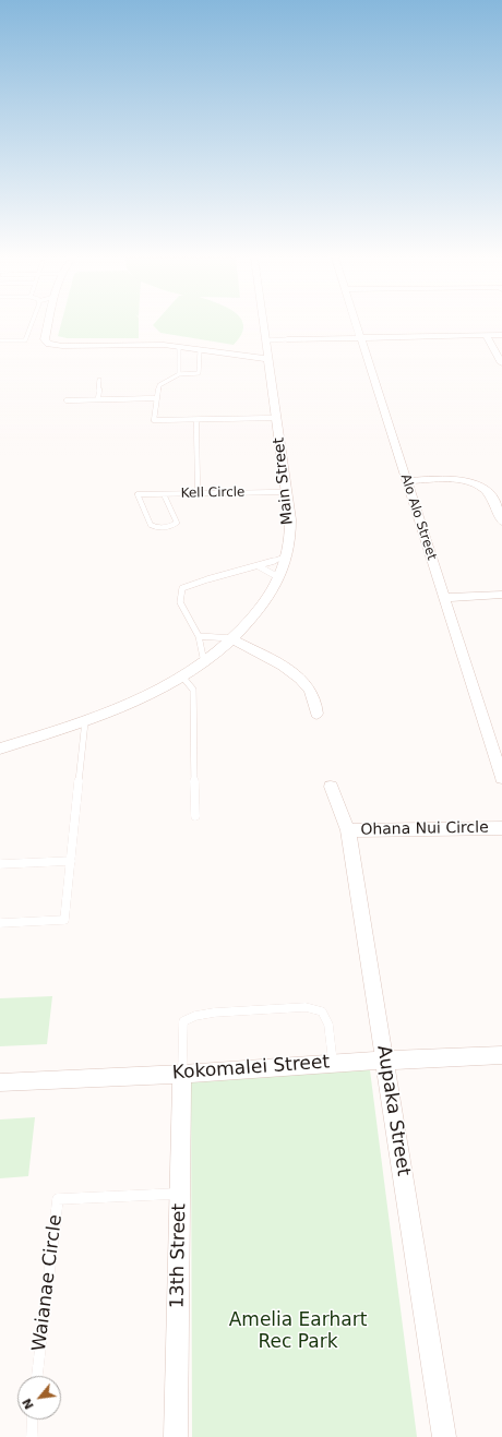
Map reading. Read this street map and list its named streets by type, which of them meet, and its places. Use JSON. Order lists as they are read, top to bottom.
{
  "streets": {
    "street": [
      "Main Street",
      "Alo Alo Street",
      "Ohana Nui Circle",
      "Kokomalei Street",
      "Aupaka Street",
      "13th Street"
    ],
    "lane": ["Kell Circle", "Waianae Circle"]
  },
  "crossings": [
    ["Main Street", "Kell Circle"],
    ["Ohana Nui Circle", "Aupaka Street"],
    ["Kokomalei Street", "Aupaka Street"],
    ["Kokomalei Street", "13th Street"],
    ["13th Street", "Waianae Circle"]
  ],
  "parks": ["Amelia Earhart Rec Park"],
  "north": "bottom left"
}
